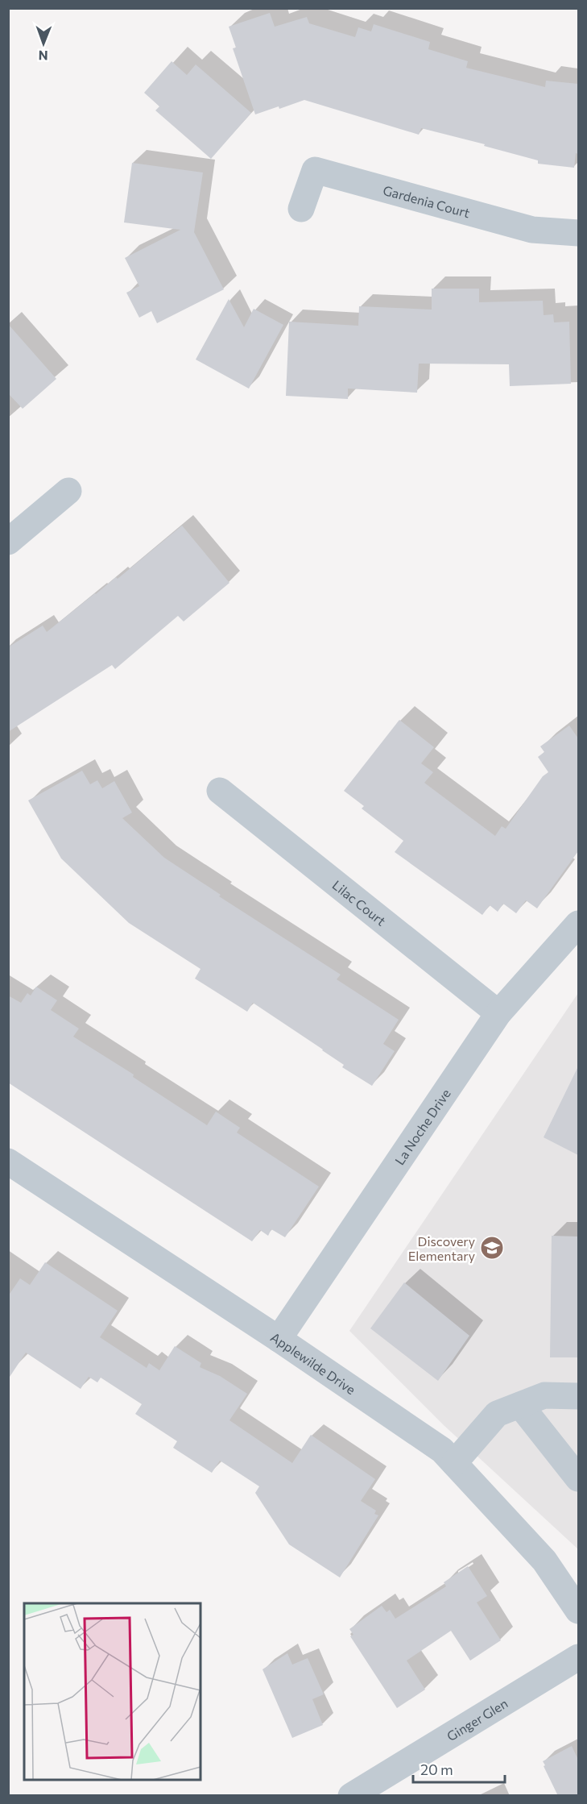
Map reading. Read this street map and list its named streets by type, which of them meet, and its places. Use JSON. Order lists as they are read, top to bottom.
{
  "streets": {
    "street": [
      "Gardenia Court",
      "Lilac Court",
      "La Noche Drive",
      "Applewilde Drive",
      "Ginger Glen"
    ]
  },
  "crossings": [
    ["Lilac Court", "La Noche Drive"],
    ["La Noche Drive", "Applewilde Drive"]
  ],
  "places": {
    "school or university": ["Discovery Elementary"]
  },
  "scale_bar": "20 m",
  "north": "bottom"
}
